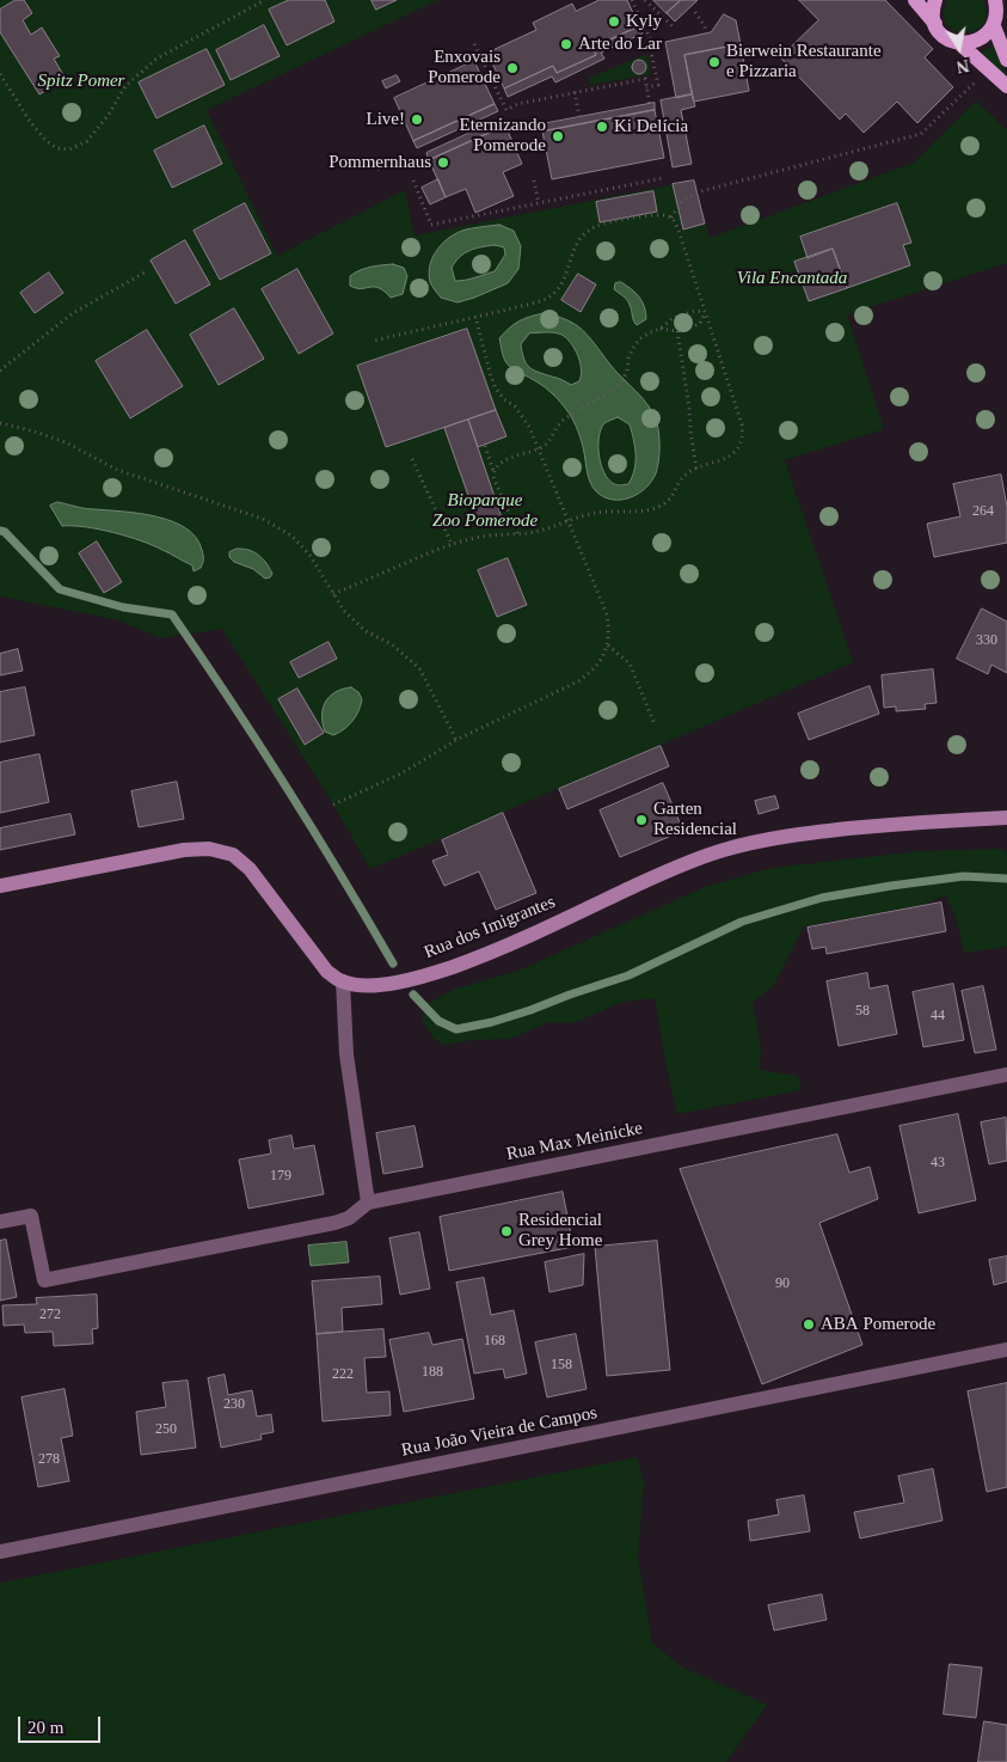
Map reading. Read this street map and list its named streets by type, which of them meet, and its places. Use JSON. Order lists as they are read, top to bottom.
{
  "streets": {
    "street": ["Rua dos Imigrantes", "Rua Max Meinicke", "Rua João Vieira de Campos"]
  },
  "parks": ["Spitz Pomer", "Vila Encantada", "Bioparque Zoo Pomerode"],
  "places": [
    "Kyly",
    "Arte do Lar",
    "Bierwein Restaurante e Pizzaria",
    "Enxovais Pomerode",
    "Live!",
    "Ki Delícia",
    "Eternizando Pomerode",
    "Pommernhaus",
    "Garten Residencial",
    "Residencial Grey Home",
    "ABA Pomerode"
  ],
  "house_numbers": [
    "264",
    "330",
    "58",
    "44",
    "43",
    "179",
    "90",
    "272",
    "168",
    "158",
    "188",
    "222",
    "230",
    "250",
    "278"
  ],
  "scale_bar": "20 m",
  "north": "bottom"
}
